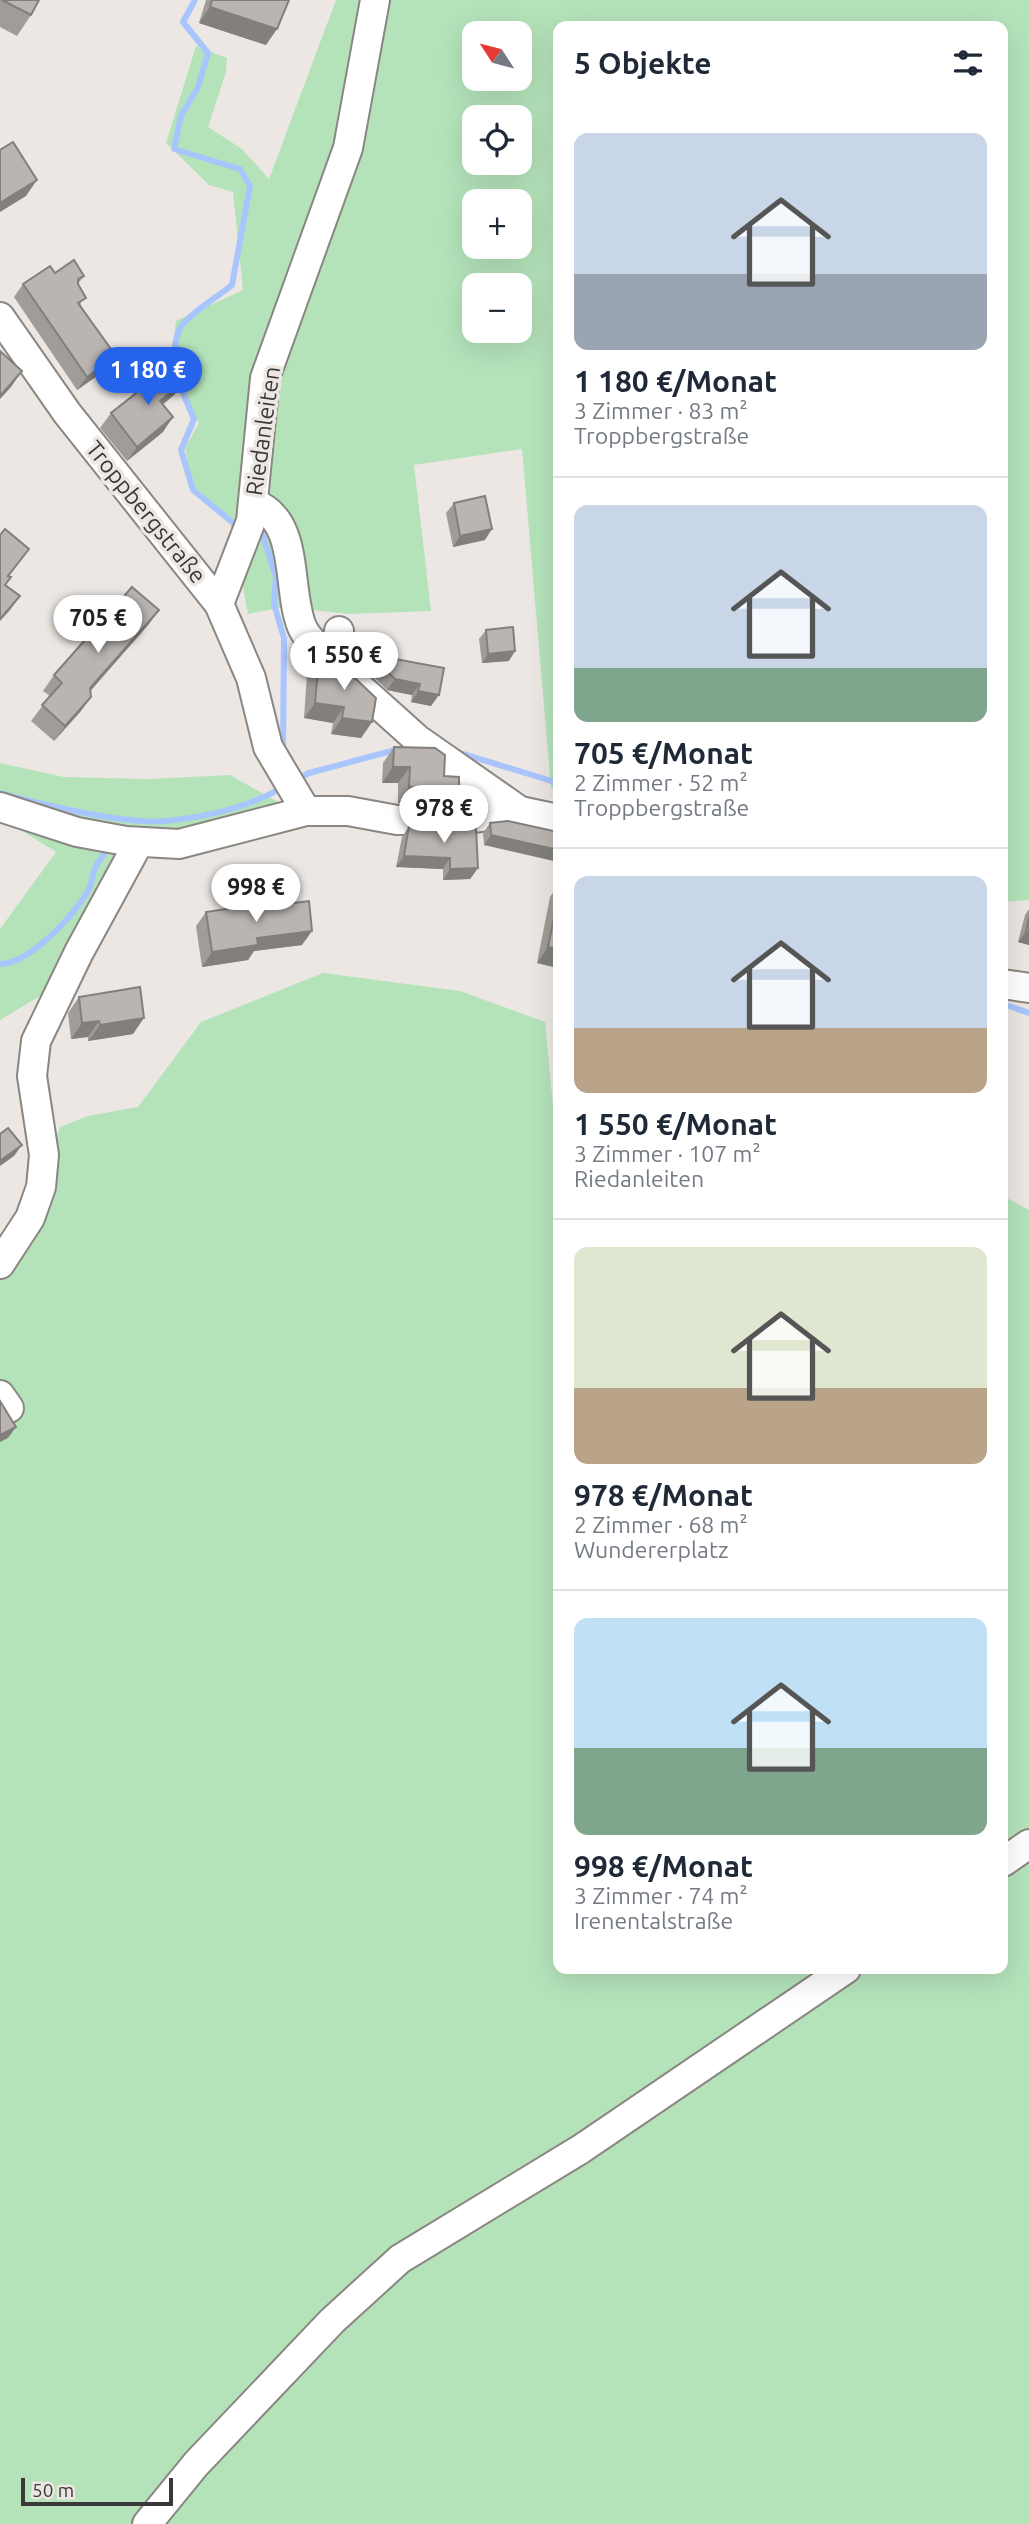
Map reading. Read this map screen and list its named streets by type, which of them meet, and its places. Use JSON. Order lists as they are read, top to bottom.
{
  "streets": {
    "street": ["Riedanleiten", "Troppbergstraße"]
  },
  "crossings": [
    ["Riedanleiten", "Troppbergstraße"]
  ],
  "scale_bar": "50 m",
  "north": "top left",
  "page": {
    "map_buttons": ["+", "−"],
    "heading": "5 Objekte",
    "list": [
      {
        "name": "1 180 €/Monat",
        "note": "3 Zimmer · 83 m² · Troppbergstraße"
      },
      {
        "name": "705 €/Monat",
        "note": "2 Zimmer · 52 m² · Troppbergstraße"
      },
      {
        "name": "1 550 €/Monat",
        "note": "3 Zimmer · 107 m² · Riedanleiten"
      },
      {
        "name": "978 €/Monat",
        "note": "2 Zimmer · 68 m² · Wundererplatz"
      },
      {
        "name": "998 €/Monat",
        "note": "3 Zimmer · 74 m² · Irenentalstraße"
      }
    ],
    "price": [
      "1 180 €",
      "705 €",
      "1 550 €",
      "978 €",
      "998 €"
    ],
    "scale": "50 m"
  }
}
